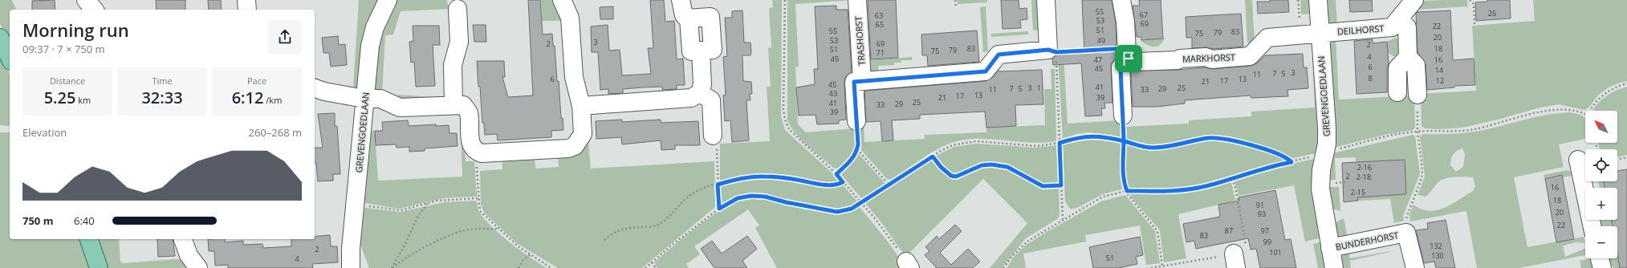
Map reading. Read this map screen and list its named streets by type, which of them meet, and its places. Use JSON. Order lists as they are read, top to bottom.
{
  "streets": {
    "street": [
      "DEILHORST",
      "TRASHORST",
      "MARKHORST",
      "GREVENGOEDLAAN",
      "BUNDERHORST"
    ]
  },
  "crossings": [
    ["DEILHORST", "MARKHORST"],
    ["DEILHORST", "GREVENGOEDLAAN"],
    ["MARKHORST", "GREVENGOEDLAAN"],
    ["GREVENGOEDLAAN", "BUNDERHORST"]
  ],
  "house_numbers": [
    "55",
    "26",
    "67",
    "63",
    "53",
    "69",
    "65",
    "22",
    "51",
    "55",
    "83",
    "79",
    "75",
    "20",
    "53",
    "49",
    "3",
    "2",
    "69",
    "2",
    "83",
    "18",
    "51",
    "79",
    "75",
    "71",
    "4",
    "49",
    "47",
    "16",
    "6",
    "45",
    "14",
    "3",
    "7",
    "5",
    "11",
    "8",
    "6",
    "13",
    "17",
    "12",
    "21",
    "45",
    "41",
    "3",
    "1",
    "25",
    "7",
    "5",
    "29",
    "11",
    "33",
    "43",
    "13",
    "17",
    "21",
    "39",
    "25",
    "41",
    "29",
    "33",
    "39",
    "2-16",
    "2",
    "2-18",
    "16",
    "2-15",
    "18",
    "91",
    "20",
    "93",
    "22",
    "87",
    "97",
    "83",
    "99",
    "132",
    "2",
    "101",
    "130",
    "51",
    "4"
  ],
  "north": "top left",
  "page": {
    "heading": ["Morning run", "09:37 · 7 × 750 m"],
    "stats": [
      ["Distance", "5.25 km"],
      ["Time", "32:33"],
      ["Pace", "6:12 /km"]
    ],
    "map_buttons": ["+", "−"],
    "chart": ["Elevation", "260–268 m"],
    "list": [
      {
        "name": "750 m",
        "note": "6:40"
      }
    ]
  }
}
